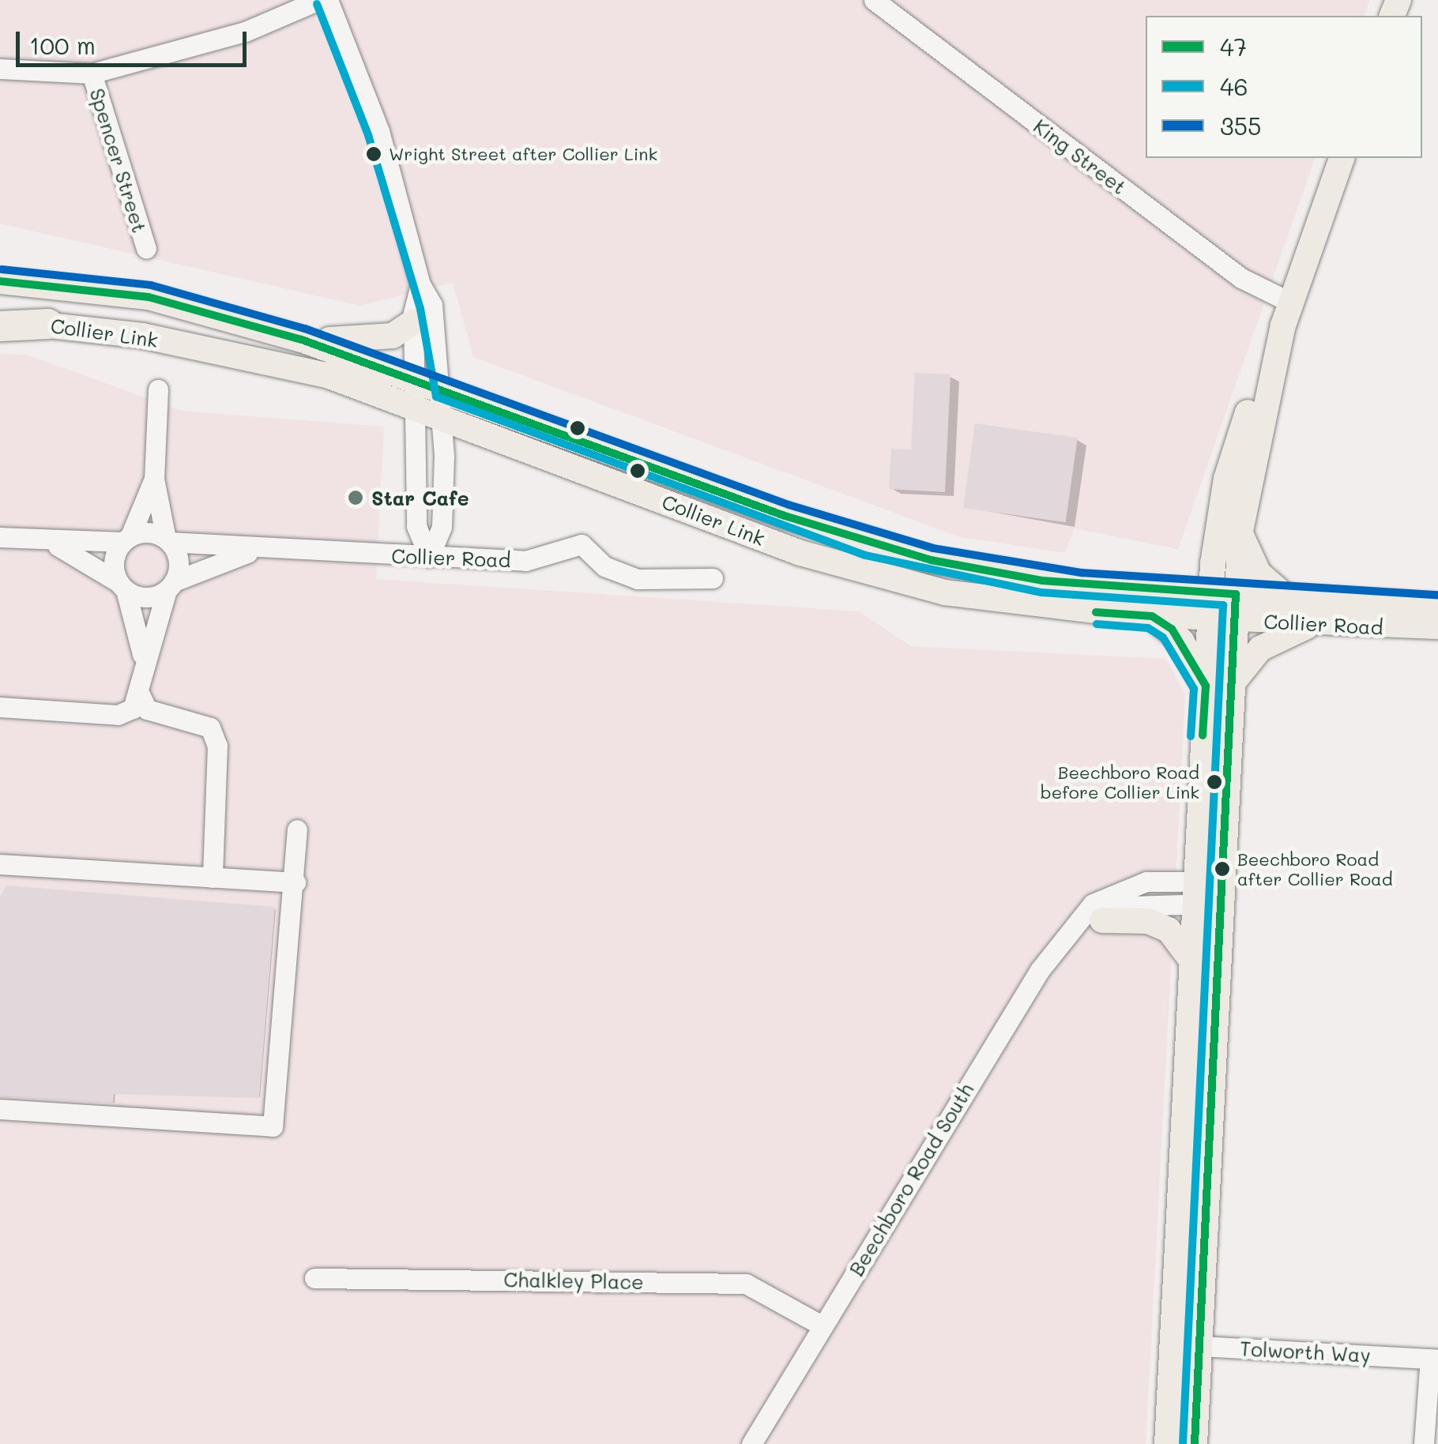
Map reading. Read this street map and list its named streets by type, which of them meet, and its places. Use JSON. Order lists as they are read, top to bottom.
{
  "streets": {
    "main road": ["Collier Link", "Collier Road"],
    "street": [
      "King Street",
      "Spencer Street",
      "Beechboro Road South",
      "Chalkley Place",
      "Tolworth Way"
    ]
  },
  "crossings": [
    ["Collier Link", "Collier Road"],
    ["Beechboro Road South", "Chalkley Place"]
  ],
  "places": [
    "Wright Street after Collier Link",
    "Star Cafe",
    "Beechboro Road before Collier Link",
    "Beechboro Road after Collier Road"
  ],
  "lines": ["transit line 46", "transit line 355", "transit line 47"],
  "legend": ["47", "46", "355"],
  "scale_bar": "100 m"
}
